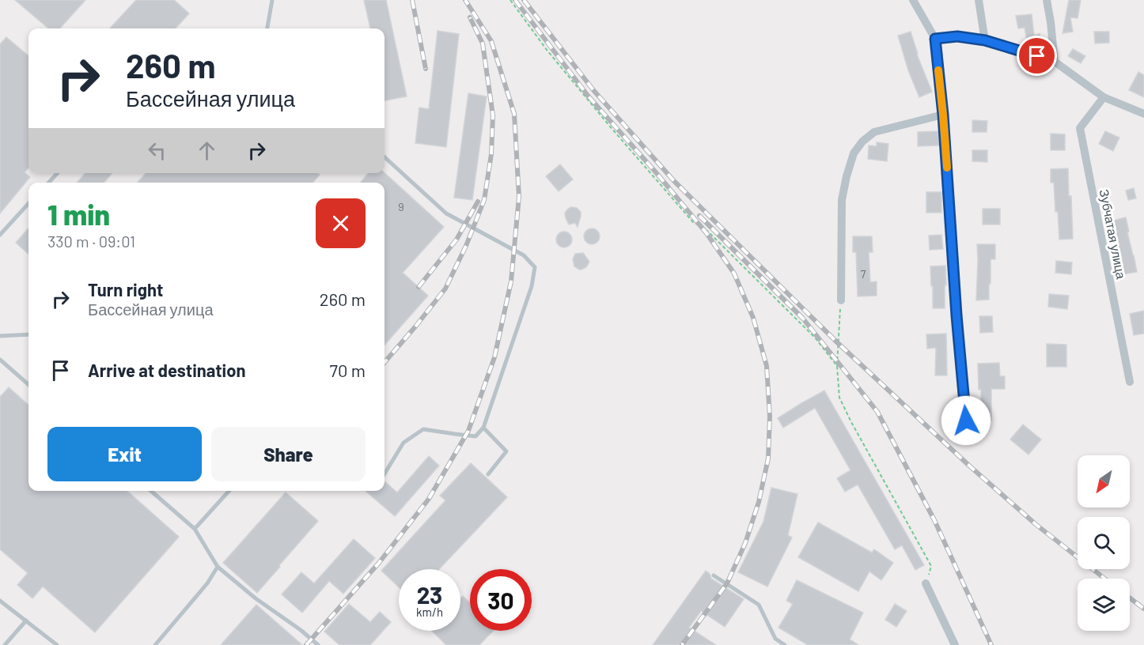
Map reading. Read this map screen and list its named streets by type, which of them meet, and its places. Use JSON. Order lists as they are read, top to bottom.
{
  "streets": {
    "street": ["Зубчатая улица"]
  },
  "house_numbers": ["9", "7"],
  "north": "bottom left",
  "page": {
    "turn": ["260 m", "Бассейная улица"],
    "heading": ["1 min", "330 m · 09:01"],
    "list": [
      {
        "name": "Turn right",
        "note": "Бассейная улица",
        "value": "260 m"
      },
      {
        "name": "Arrive at destination",
        "value": "70 m"
      }
    ],
    "buttons": ["Exit", "Share"],
    "speed": "23 km/h",
    "limit": "30"
  }
}
